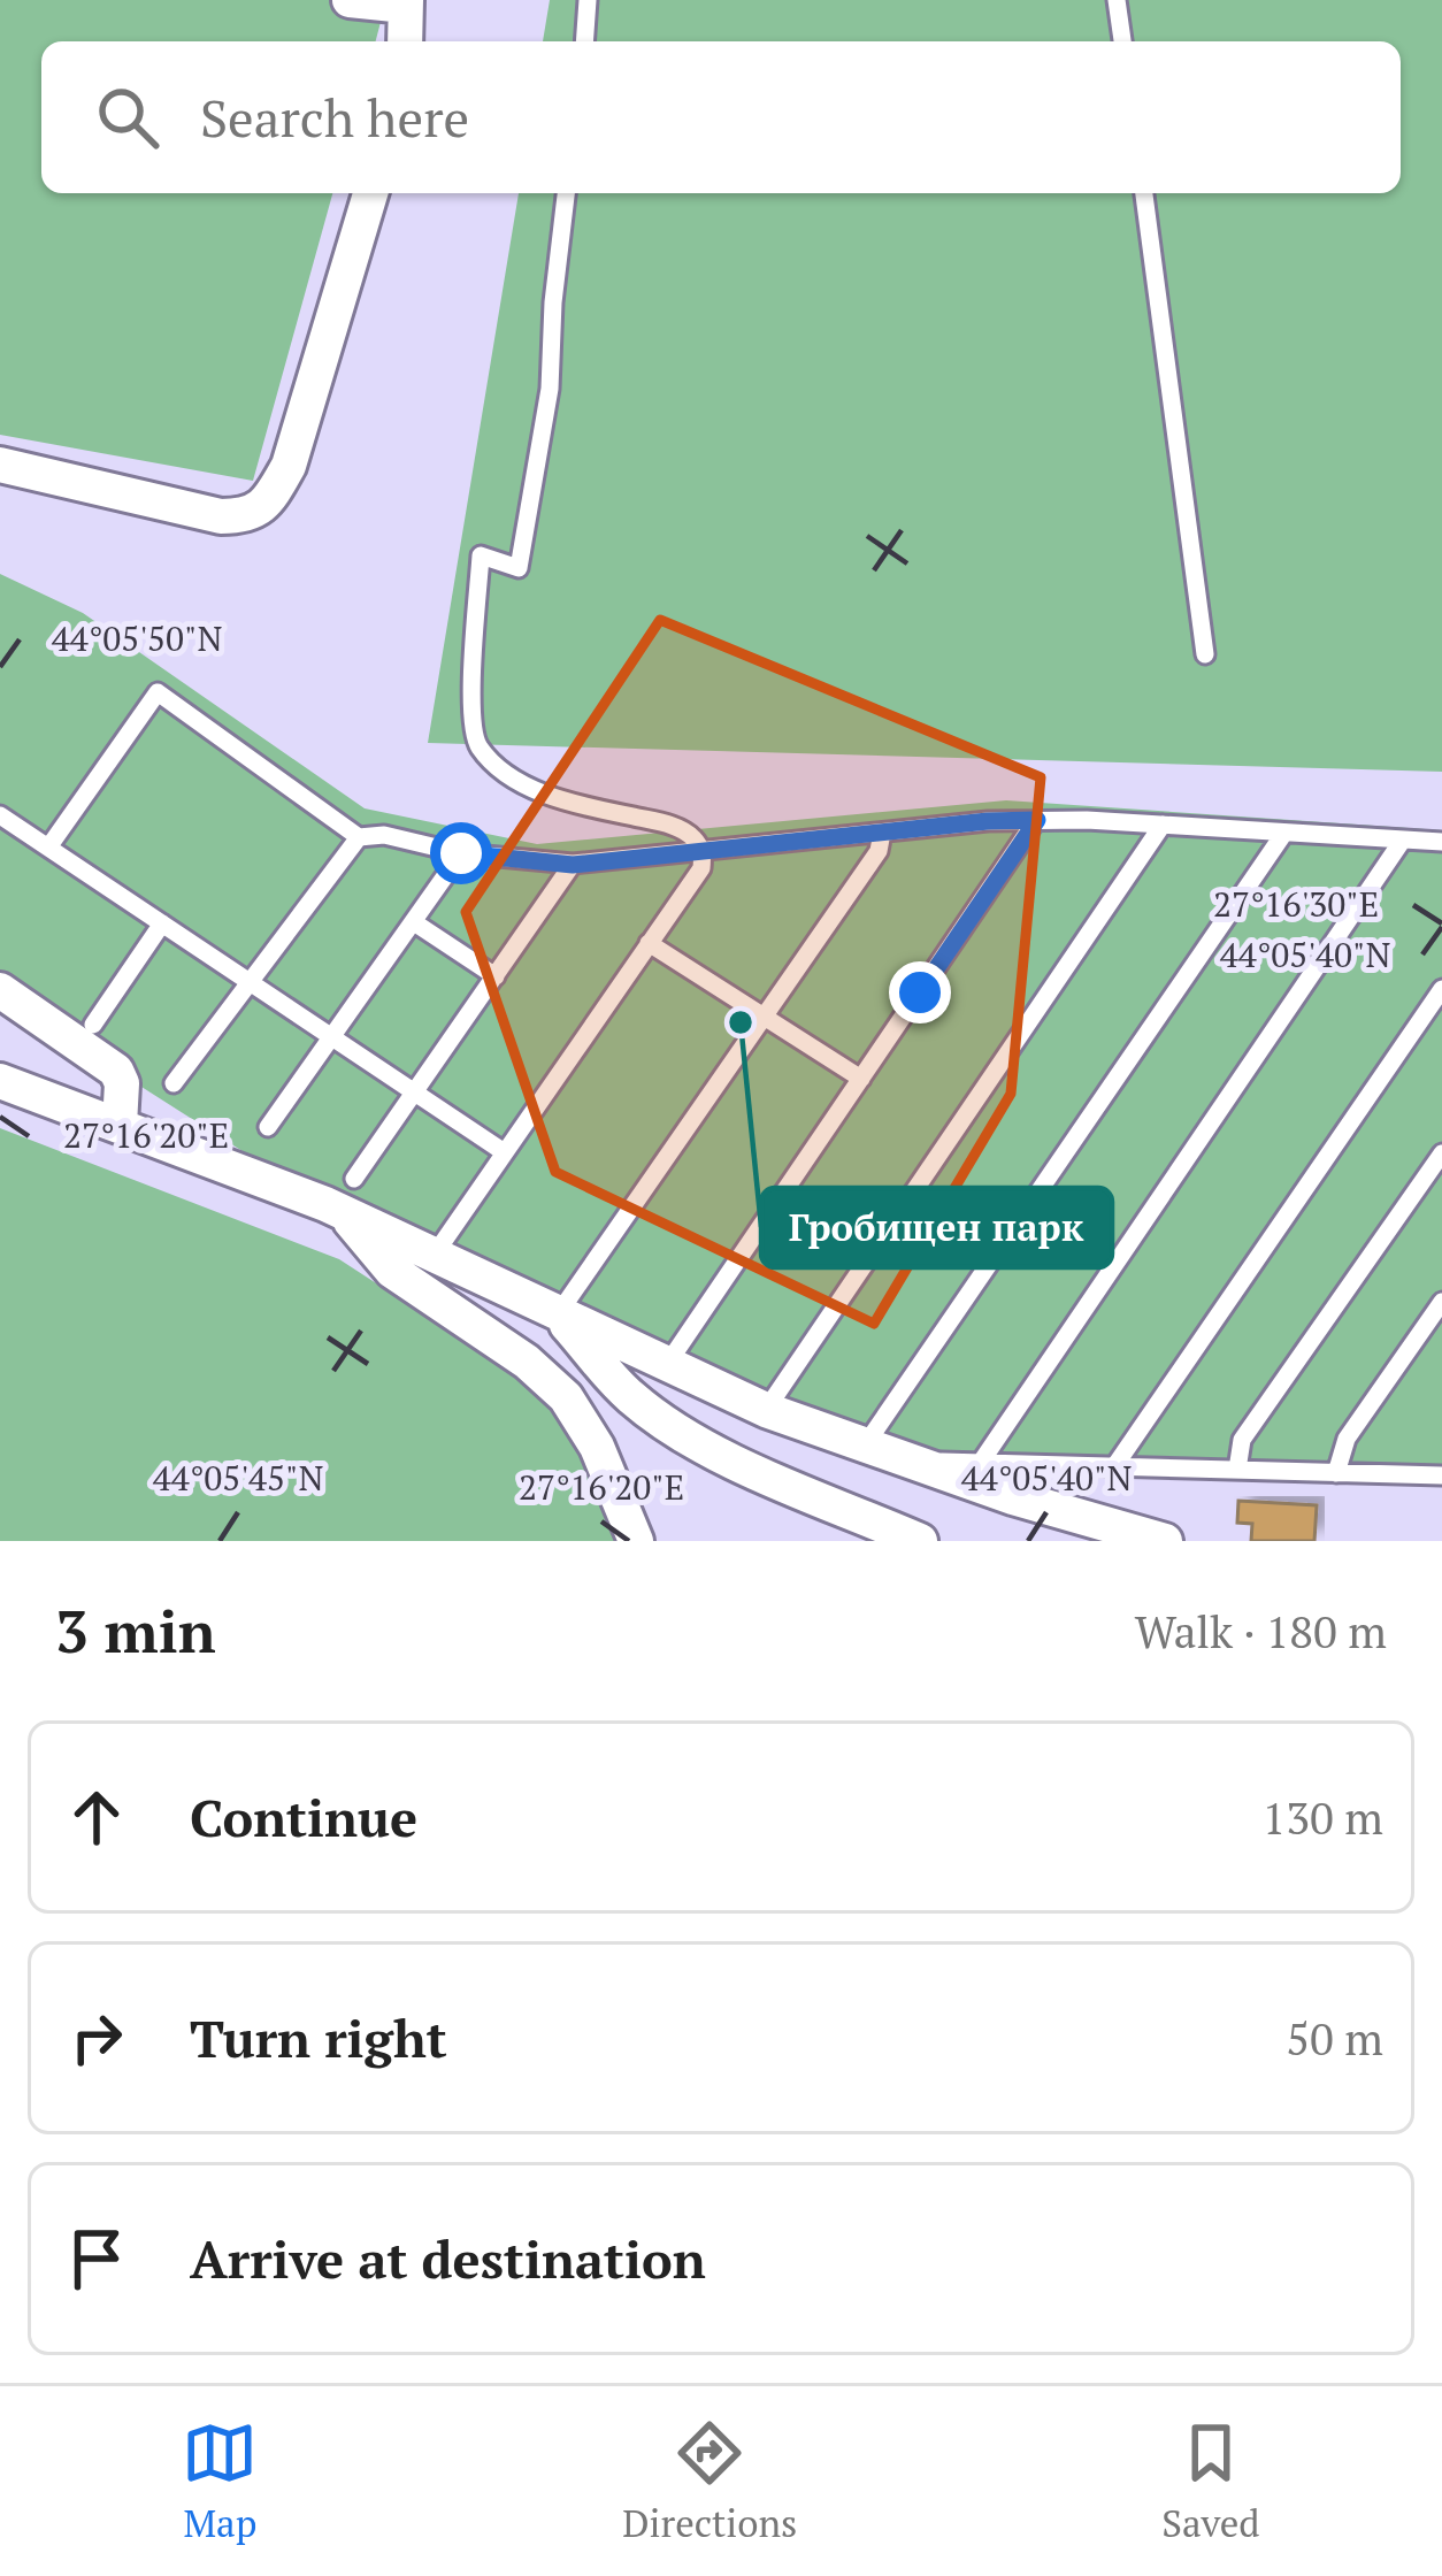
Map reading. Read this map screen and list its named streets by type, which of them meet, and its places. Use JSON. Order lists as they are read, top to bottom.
{
  "places": ["Гробищен парк"],
  "page": {
    "search": "Search here",
    "heading": ["3 min", "Walk · 180 m"],
    "list": [
      ["Continue", "130 m"],
      ["Turn right", "50 m"],
      "Arrive at destination"
    ],
    "nav": ["Map", "Directions", "Saved"]
  },
  "coordinates": [
    "44°05'50\"N",
    "27°16'30\"E",
    "44°05'40\"N",
    "27°16'20\"E",
    "44°05'45\"N"
  ]
}
